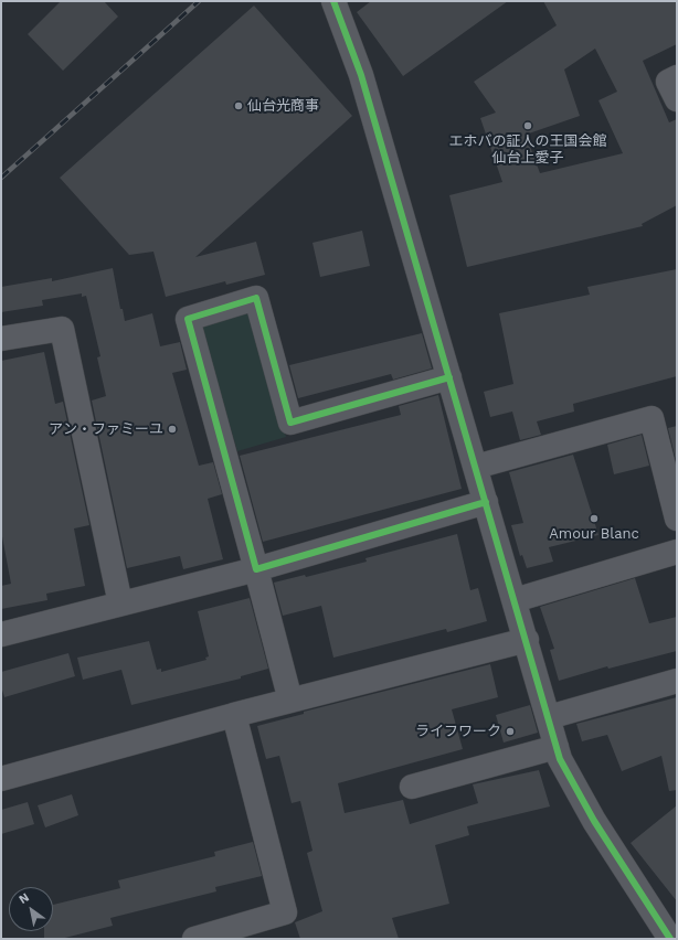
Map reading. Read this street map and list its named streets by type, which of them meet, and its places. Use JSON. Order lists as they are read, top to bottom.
{
  "places": [
    "仙台光商事",
    "エホバの証人の王国会館 仙台上愛子",
    "アン・ファミーユ",
    "Amour Blanc",
    "ライフワーク"
  ],
  "north": "top left"
}
